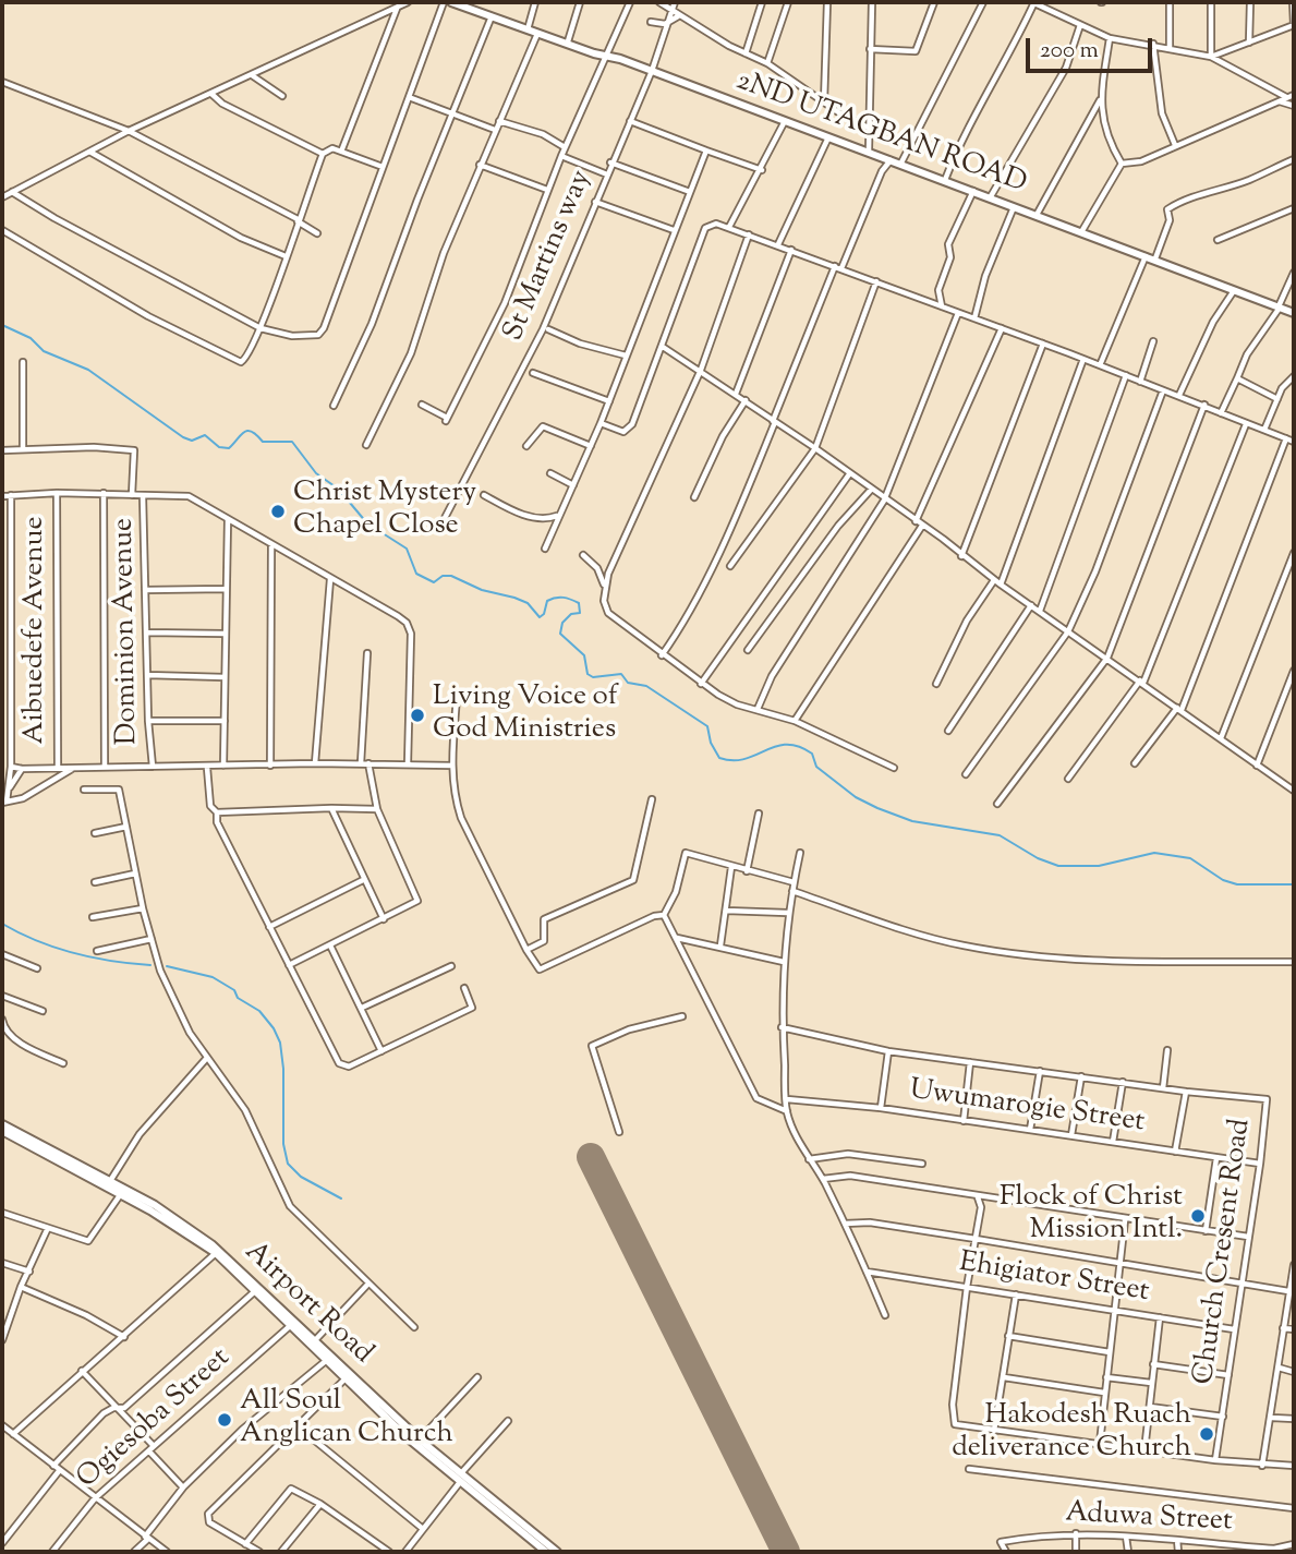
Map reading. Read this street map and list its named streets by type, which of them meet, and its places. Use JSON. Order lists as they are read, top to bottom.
{
  "streets": {
    "main road": ["2ND UTAGBAN ROAD", "Airport Road"],
    "street": [
      "St Martins way",
      "Aibuedefe Avenue",
      "Dominion Avenue",
      "Uwumarogie Street",
      "Church Cresent Road",
      "Ehigiator Street",
      "Ogiesoba Street",
      "Aduwa Street"
    ]
  },
  "crossings": [
    ["2ND UTAGBAN ROAD", "St Martins way"],
    ["Uwumarogie Street", "Church Cresent Road"],
    ["Church Cresent Road", "Ehigiator Street"],
    ["Airport Road", "Ogiesoba Street"]
  ],
  "places": [
    "Christ Mystery Chapel Close",
    "Living Voice of God Ministries",
    "Flock of Christ Mission Intl.",
    "All Soul Anglican Church",
    "Hakodesh Ruach deliverance Church"
  ],
  "scale_bar": "200 m"
}
